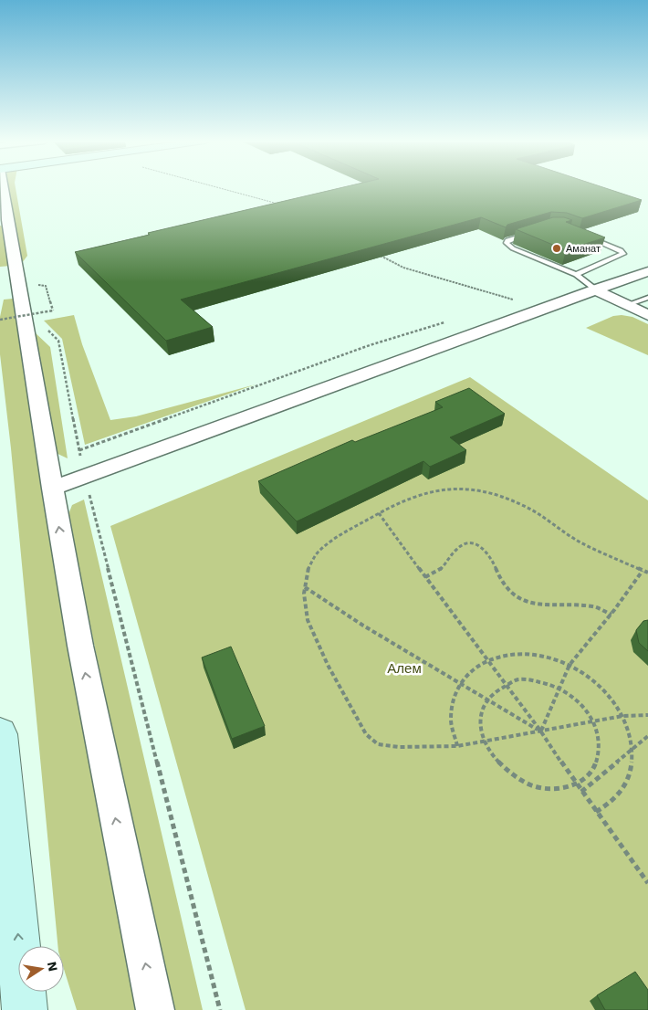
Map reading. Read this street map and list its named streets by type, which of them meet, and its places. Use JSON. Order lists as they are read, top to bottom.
{
  "parks": ["Алем"],
  "places": ["Аманат"],
  "north": "right"
}
